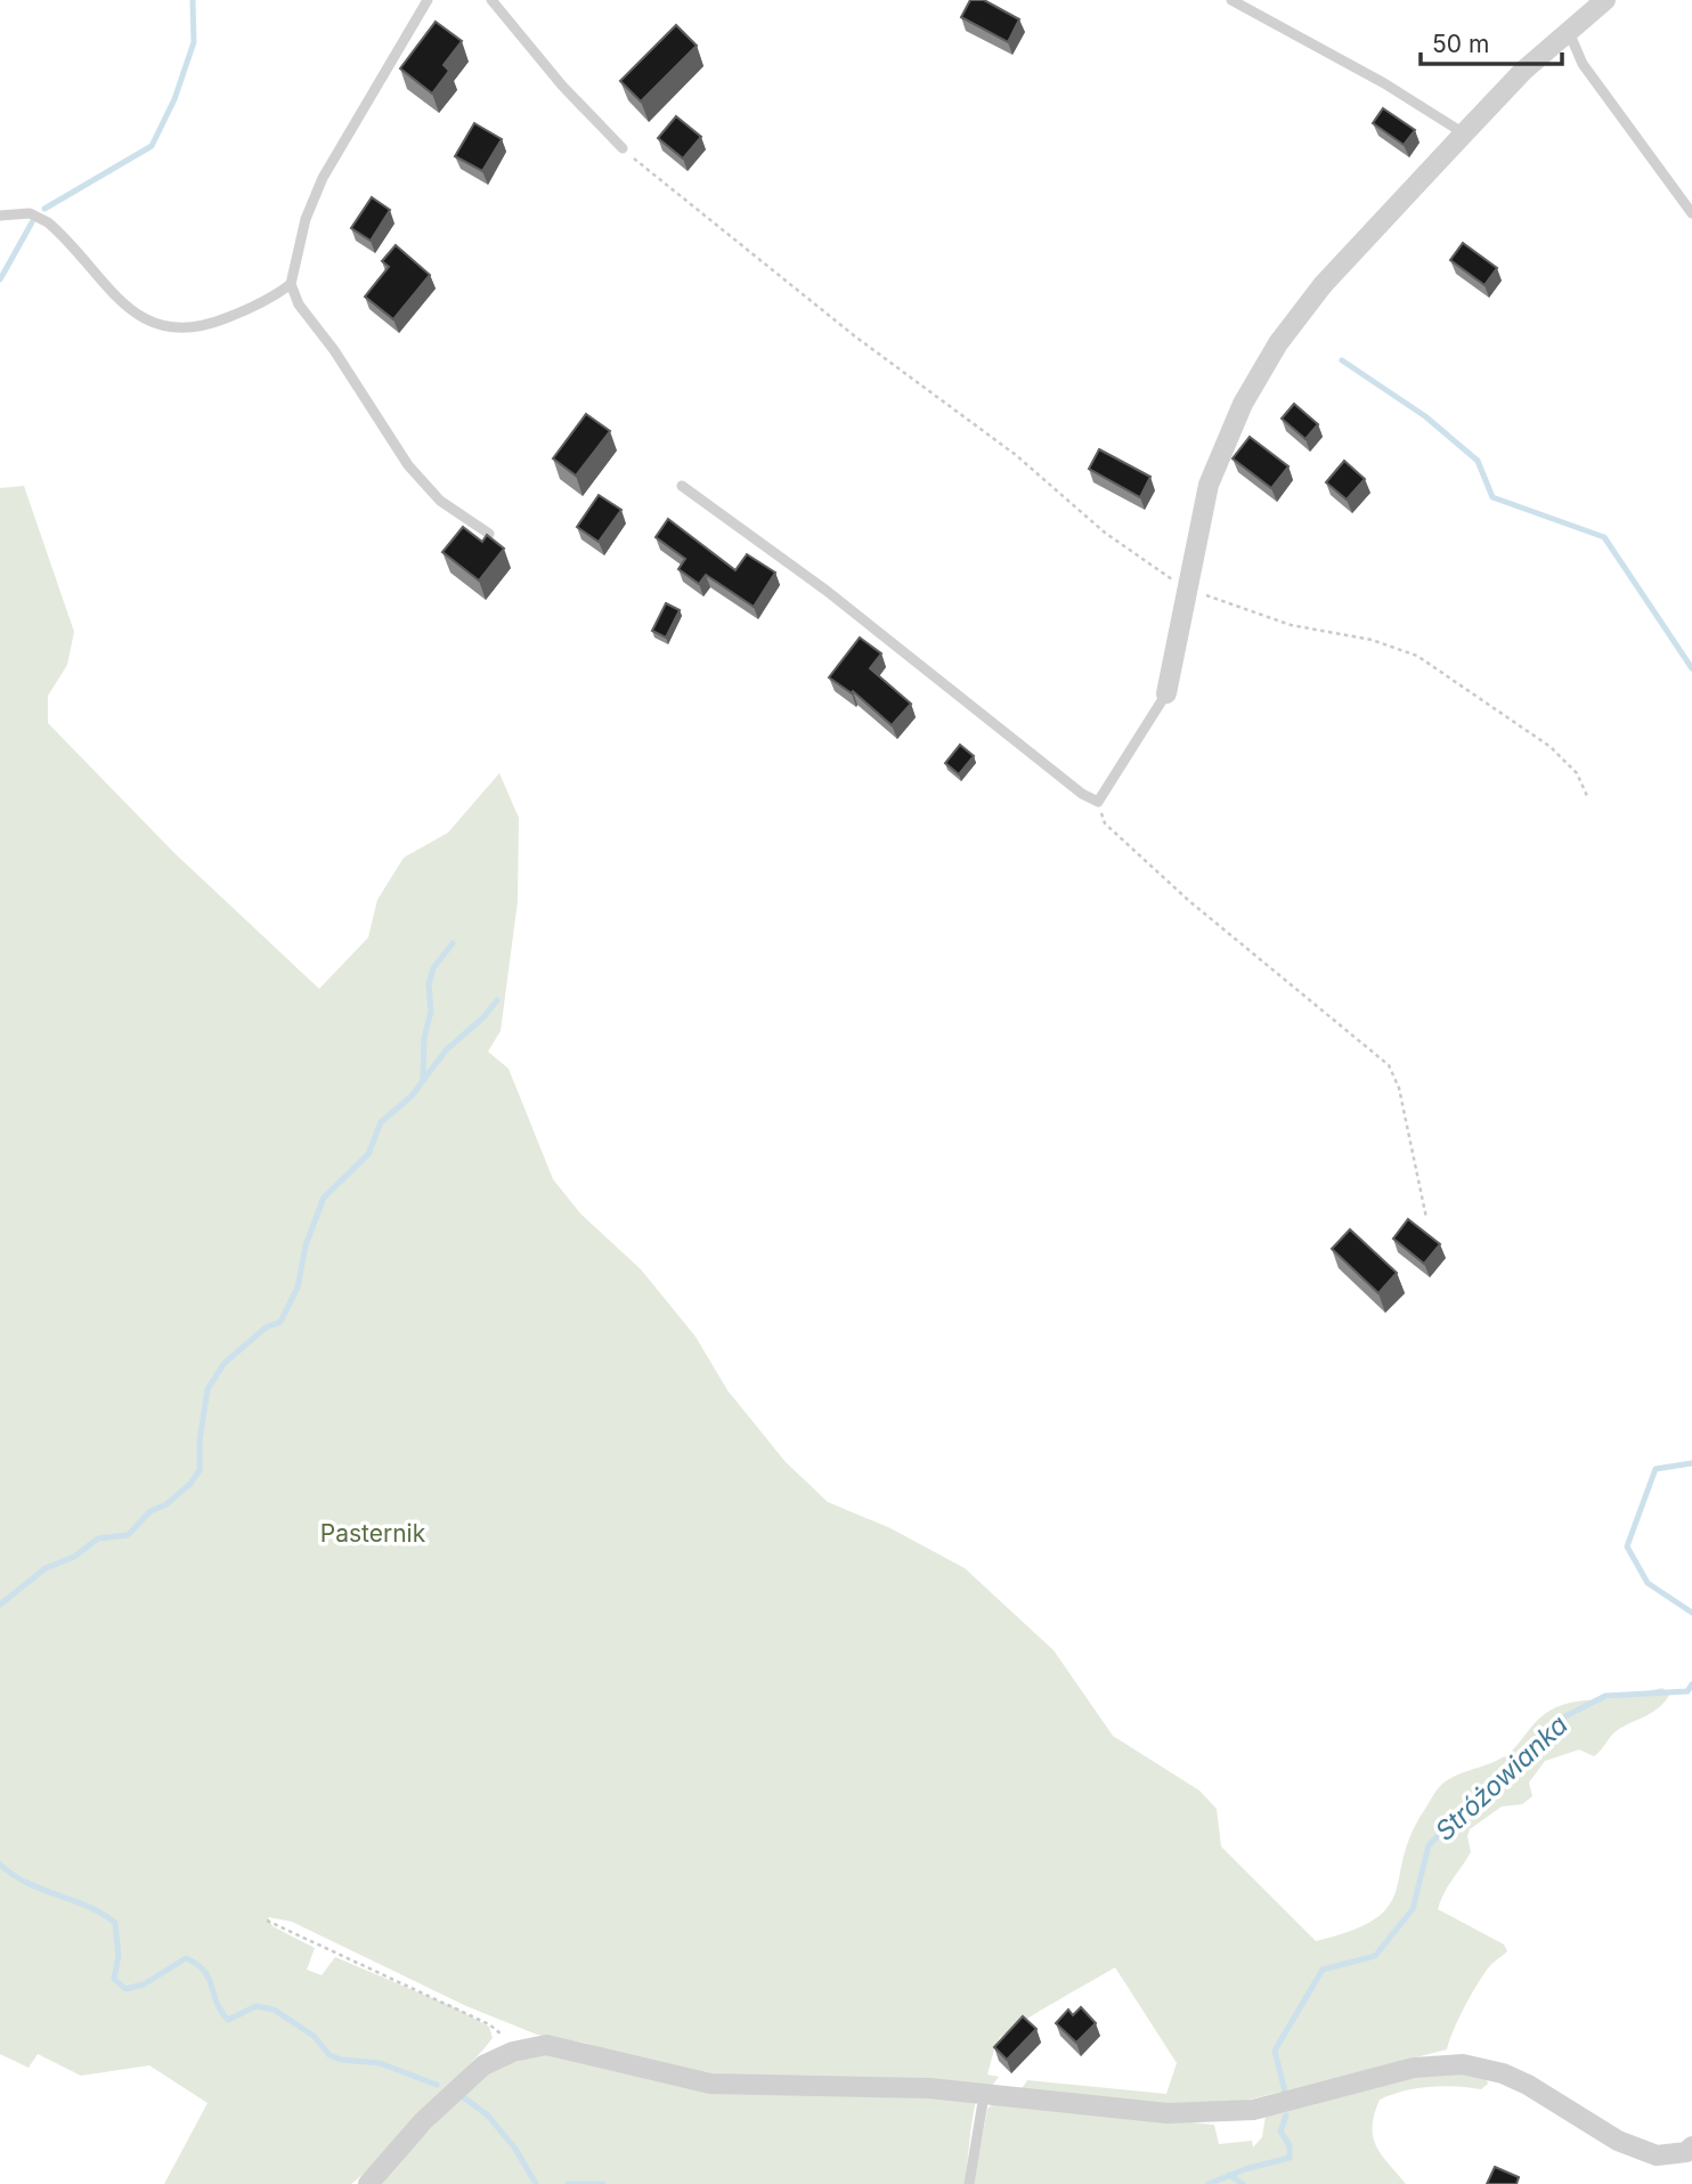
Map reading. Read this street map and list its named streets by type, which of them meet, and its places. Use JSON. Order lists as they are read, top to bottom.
{
  "water": ["Stróżowianka"],
  "parks": ["Pasternik"],
  "scale_bar": "50 m"
}
